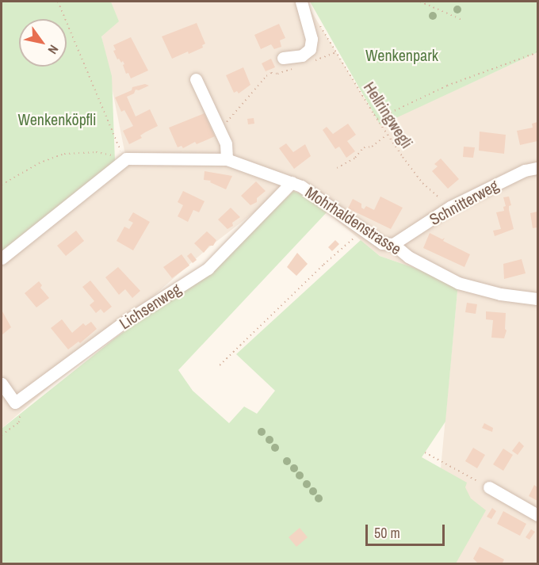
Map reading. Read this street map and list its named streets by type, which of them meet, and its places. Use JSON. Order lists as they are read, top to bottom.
{
  "streets": {
    "street": ["Schnitterweg", "Mohrhaldenstrasse", "Lichsenweg"],
    "path": ["Hellringwegli"]
  },
  "crossings": [
    ["Hellringwegli", "Schnitterweg"],
    ["Schnitterweg", "Mohrhaldenstrasse"],
    ["Mohrhaldenstrasse", "Lichsenweg"]
  ],
  "parks": ["Wenkenpark", "Wenkenköpfli"],
  "scale_bar": "50 m",
  "north": "bottom right"
}
